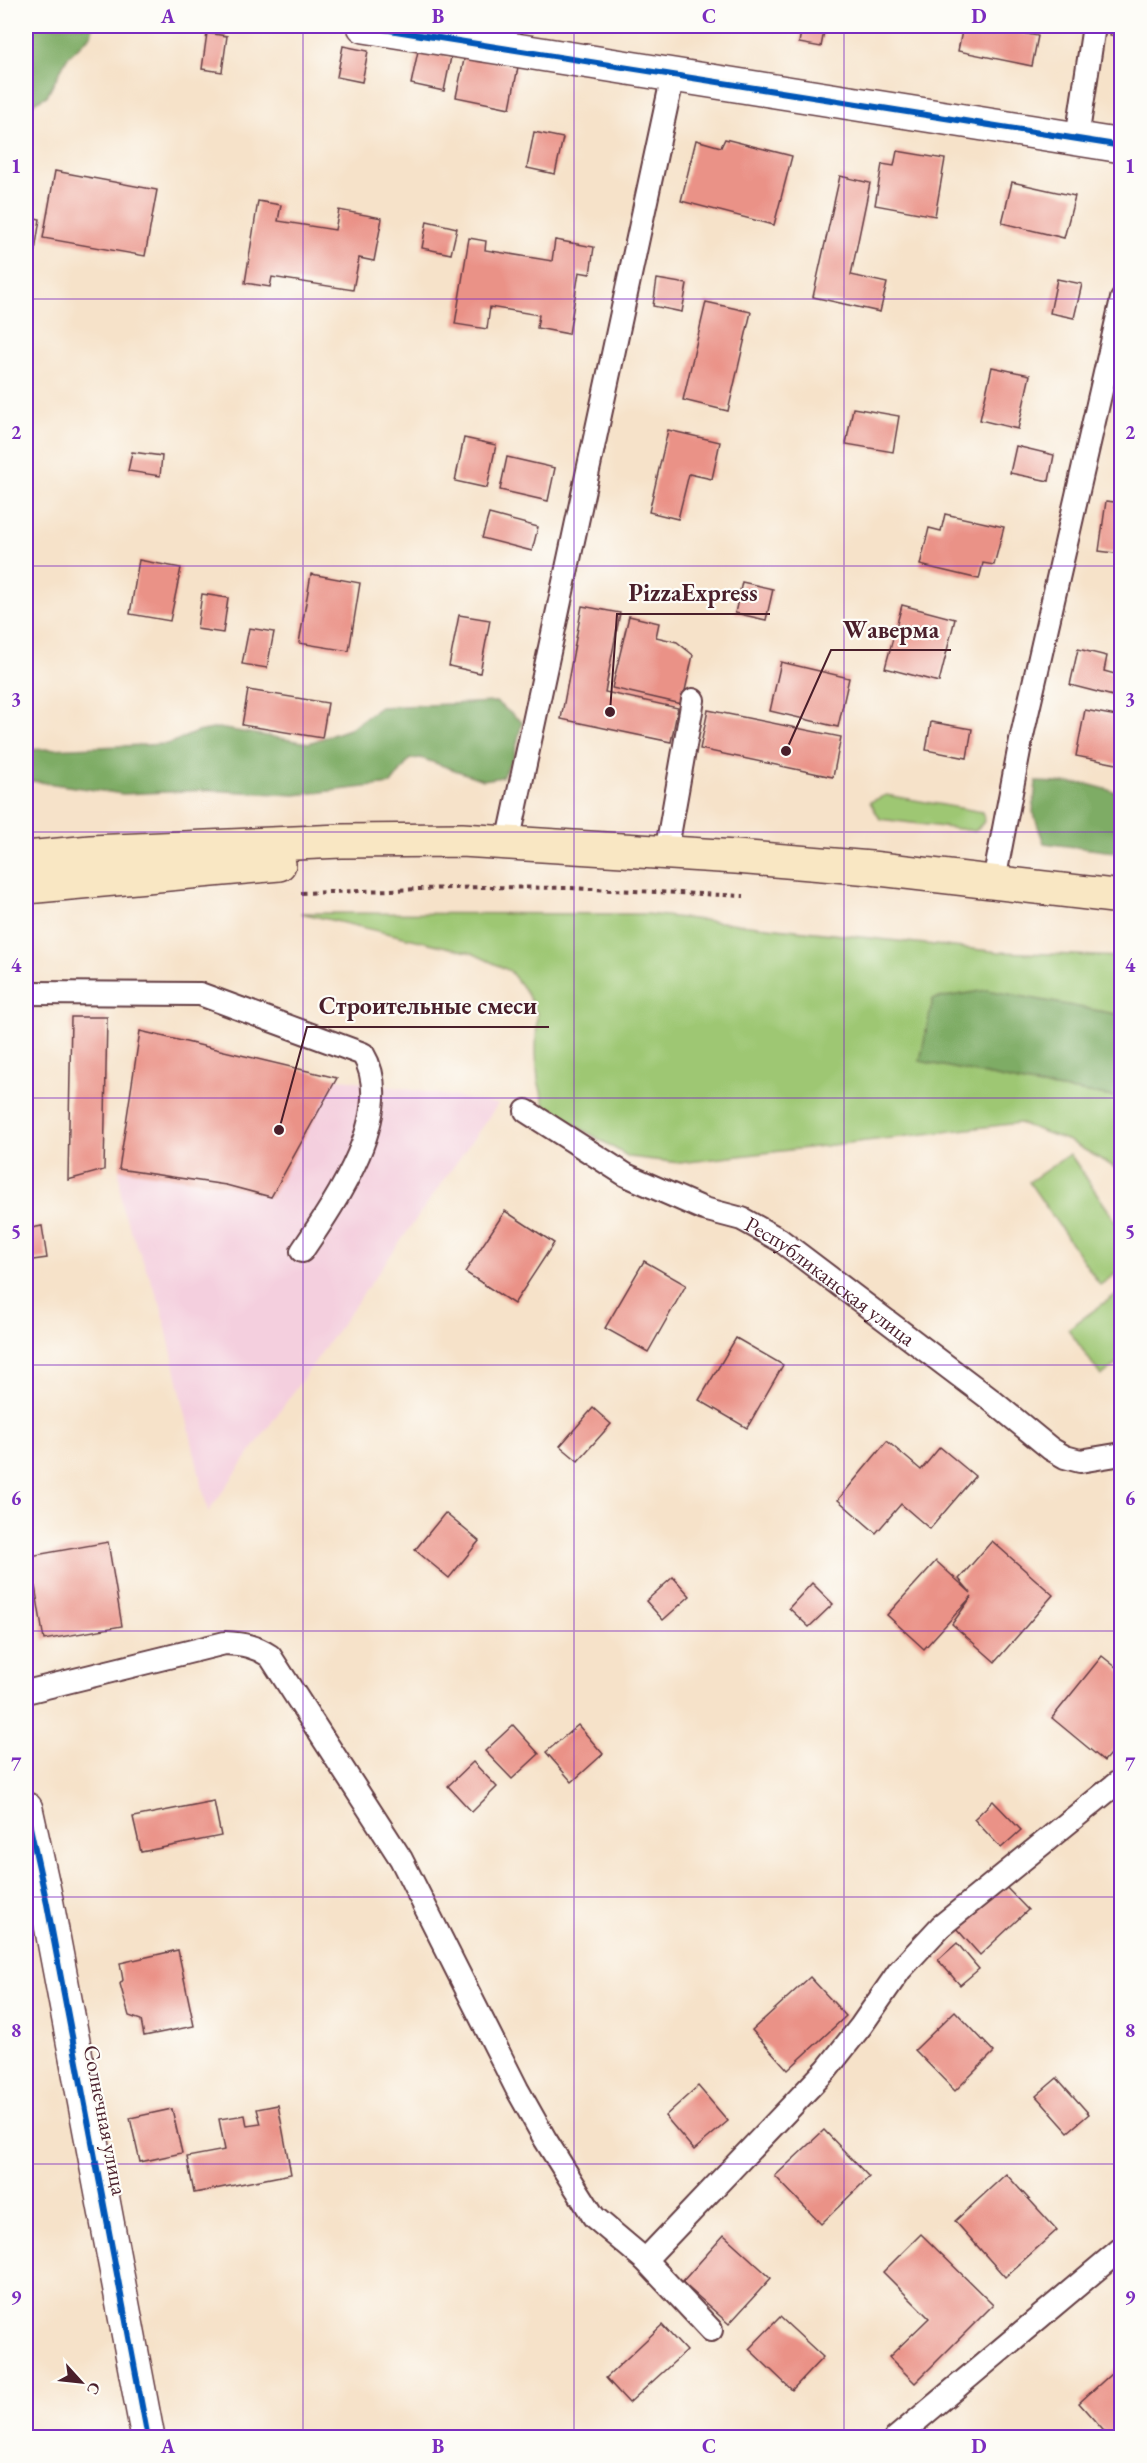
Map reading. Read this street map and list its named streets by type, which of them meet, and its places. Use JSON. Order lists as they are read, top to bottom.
{
  "streets": {
    "street": ["Солнечная улица"],
    "lane": ["Республиканская улица"]
  },
  "places": ["PizzaExpress", "Wаверма", "Строительные смеси"],
  "north": "bottom right",
  "grid": {
    "columns": [
      "A",
      "B",
      "C",
      "D"
    ],
    "rows": [
      "1",
      "2",
      "3",
      "4",
      "5",
      "6",
      "7",
      "8",
      "9"
    ]
  }
}
